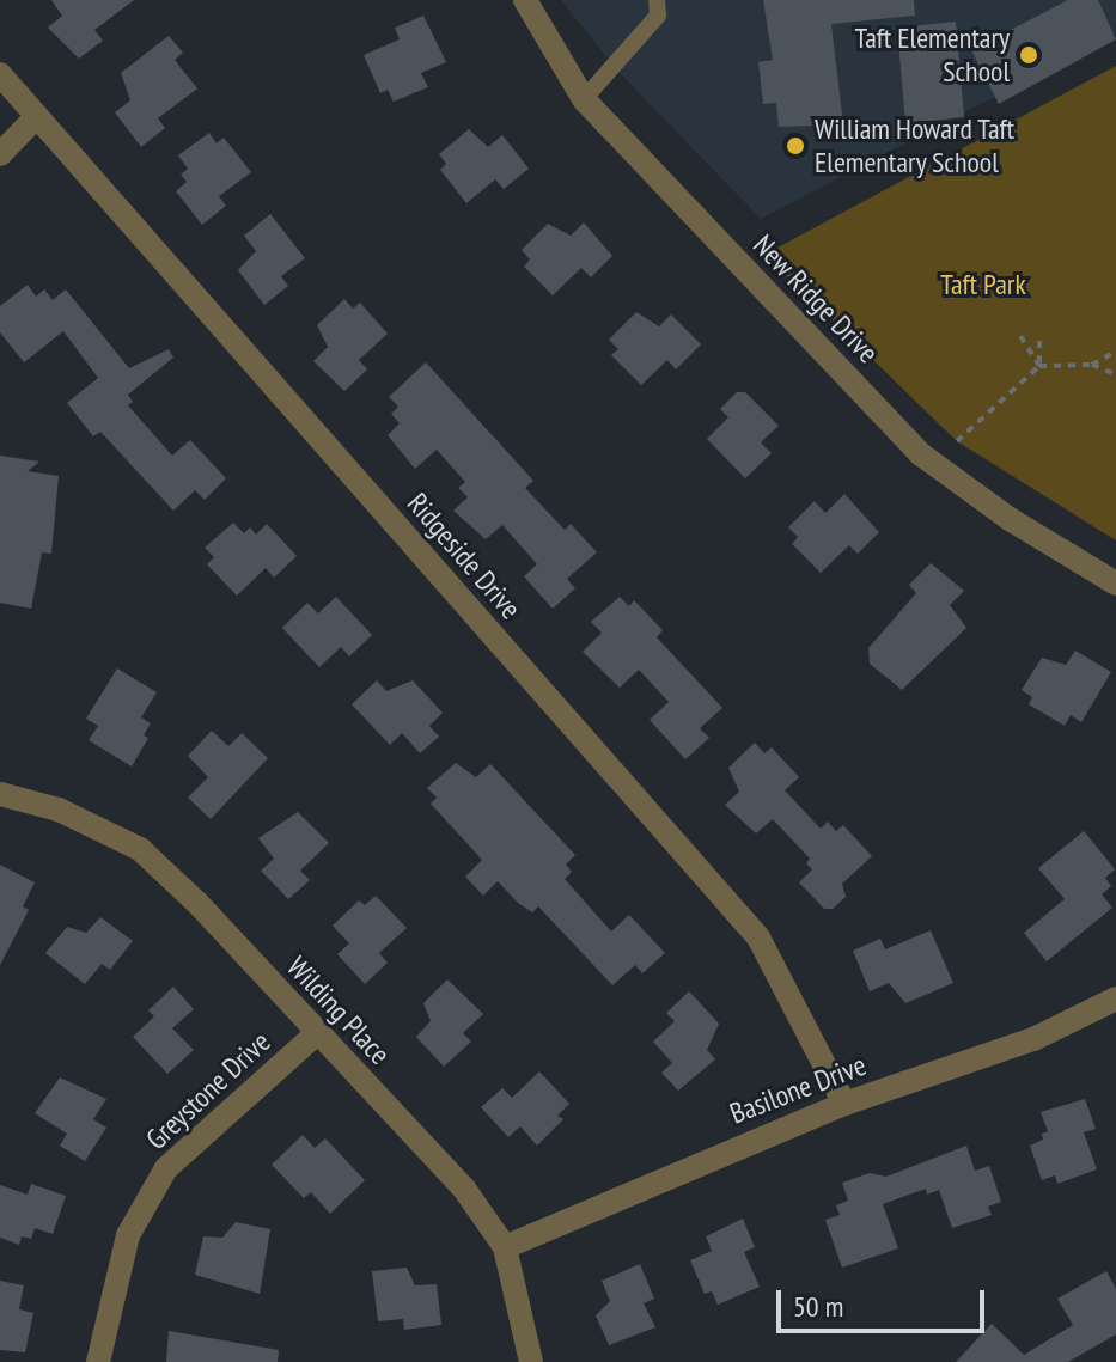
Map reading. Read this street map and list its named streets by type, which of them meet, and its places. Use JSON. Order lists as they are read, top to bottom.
{
  "streets": {
    "street": [
      "New Ridge Drive",
      "Ridgeside Drive",
      "Wilding Place",
      "Basilone Drive",
      "Greystone Drive"
    ]
  },
  "crossings": [
    ["Ridgeside Drive", "Basilone Drive"],
    ["Wilding Place", "Basilone Drive"],
    ["Wilding Place", "Greystone Drive"]
  ],
  "parks": ["Taft Park"],
  "places": ["Taft Elementary School", "William Howard Taft Elementary School"],
  "scale_bar": "50 m"
}
